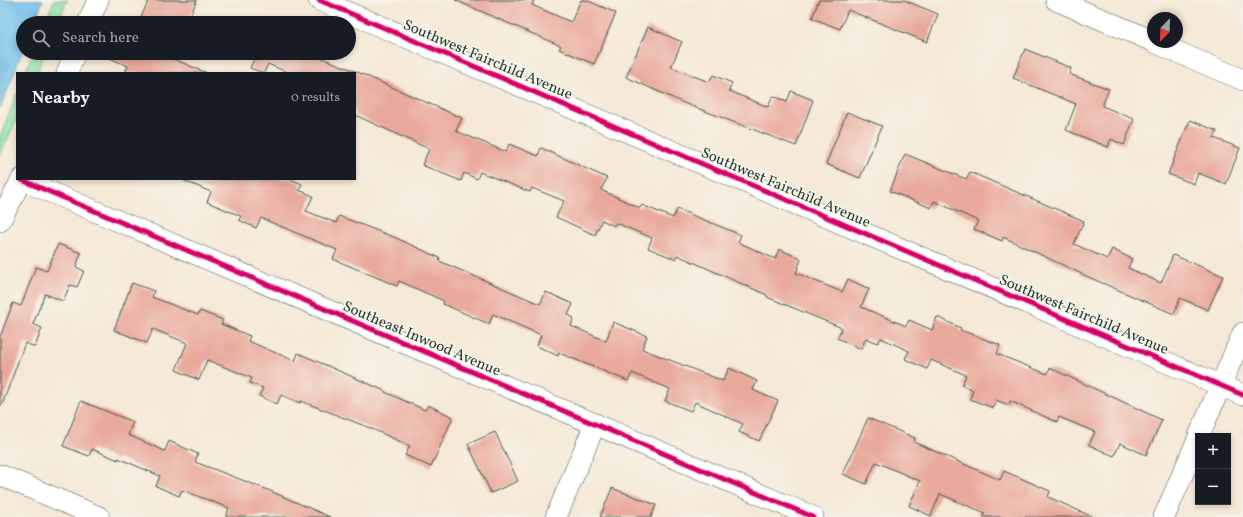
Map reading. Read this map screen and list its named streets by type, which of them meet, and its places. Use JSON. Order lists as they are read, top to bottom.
{
  "streets": {
    "street": ["Southwest Fairchild Avenue", "Southeast Inwood Avenue"]
  },
  "north": "bottom left",
  "page": {
    "search": "Search here",
    "heading": ["Nearby", "0 results"],
    "map_buttons": ["+", "−"]
  }
}
